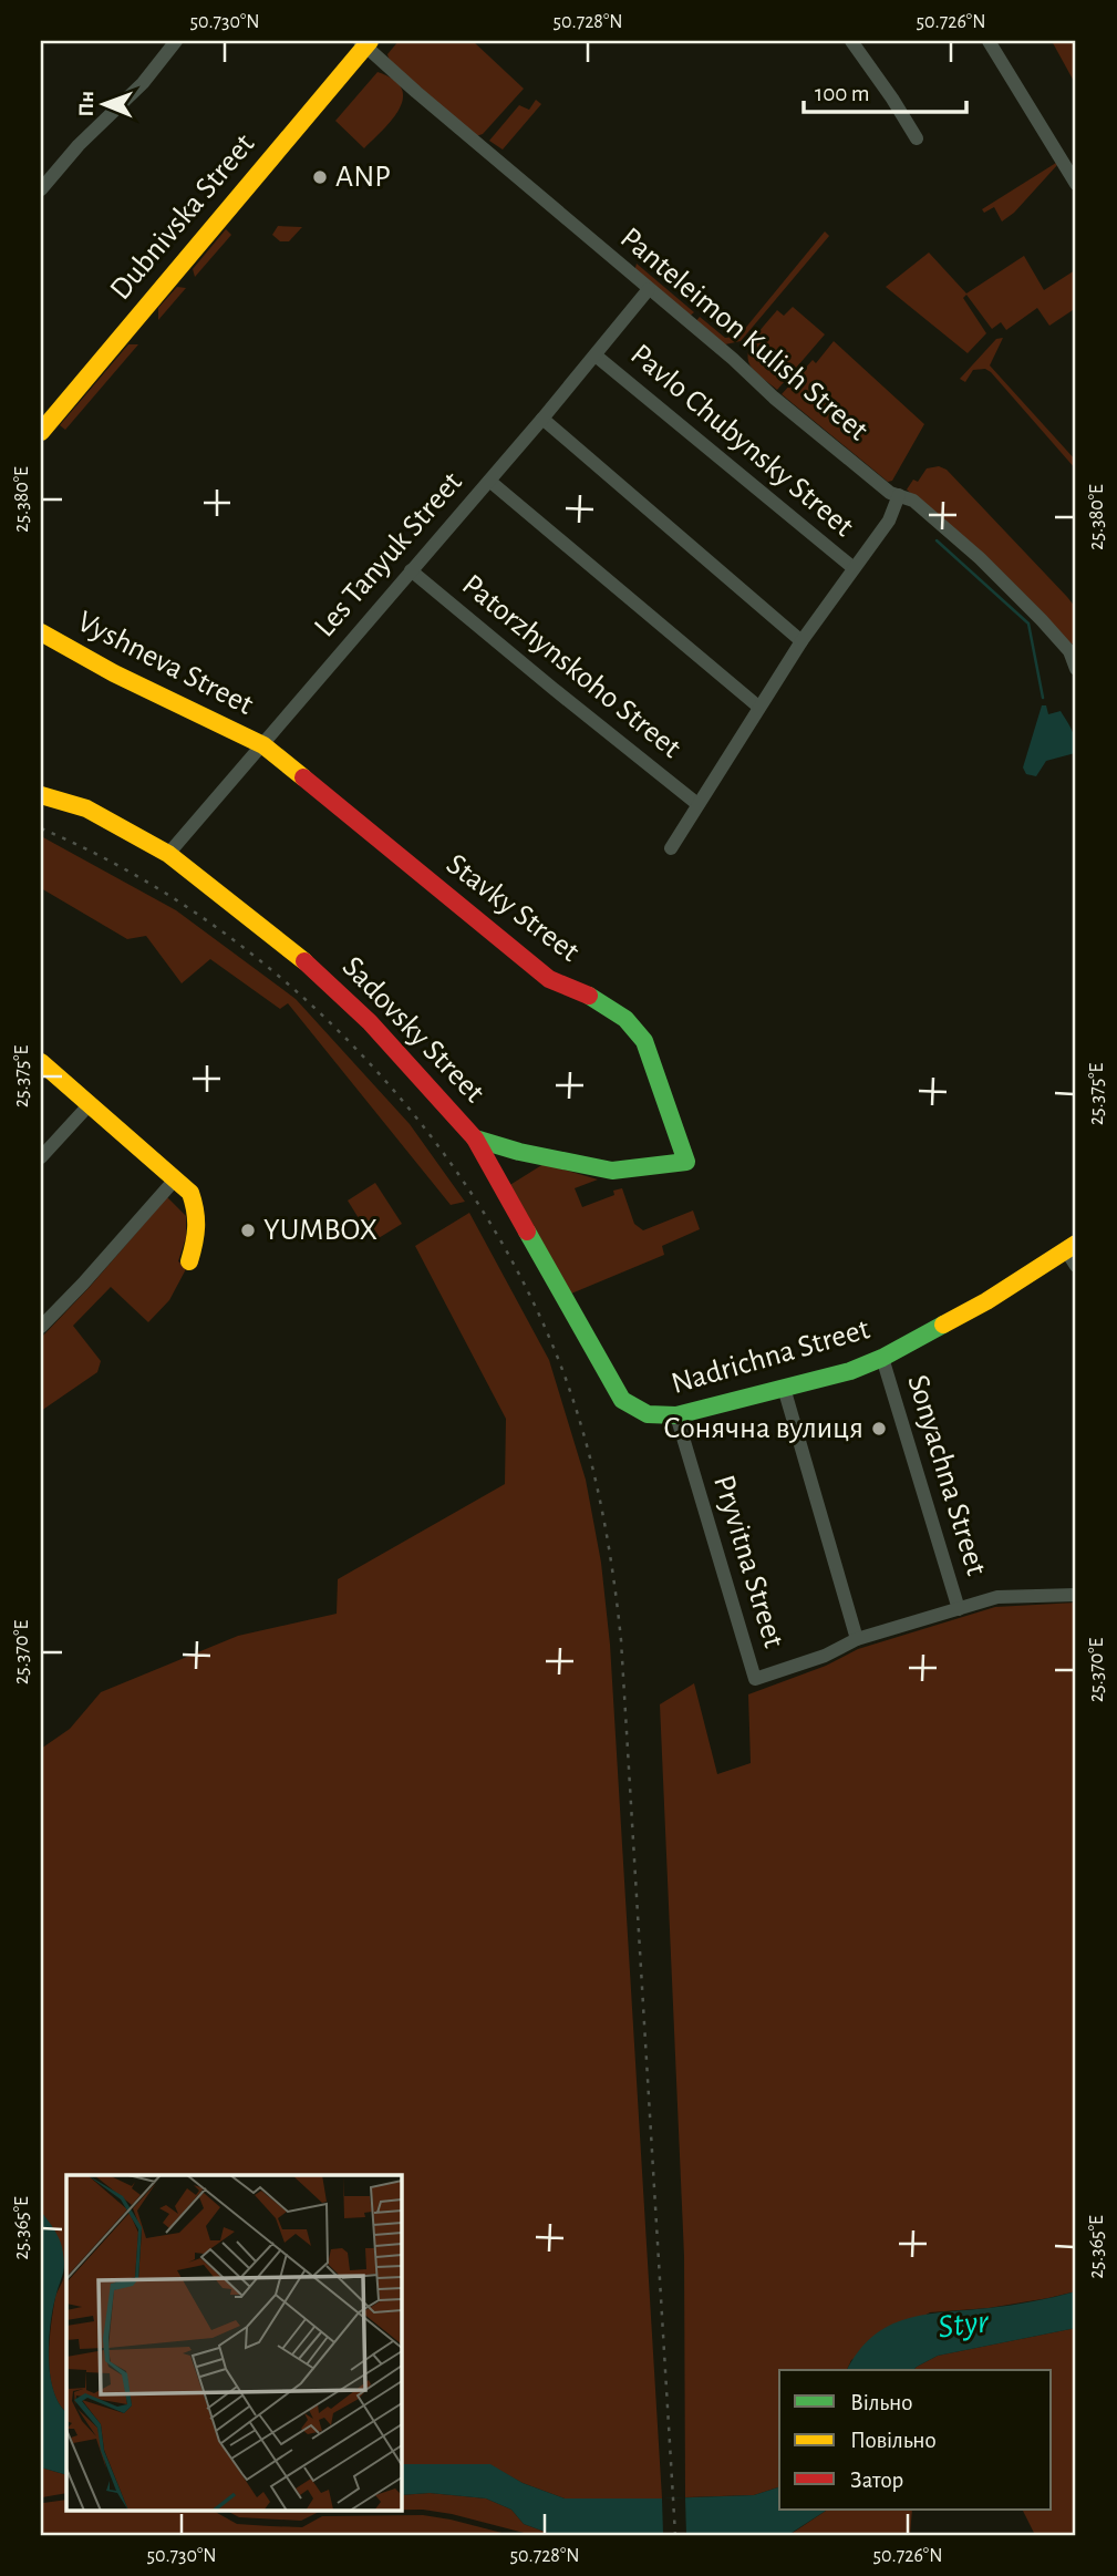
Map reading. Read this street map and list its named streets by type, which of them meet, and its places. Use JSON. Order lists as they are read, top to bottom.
{
  "streets": {
    "street": [
      "Dubnivska Street",
      "Panteleimon Kulish Street",
      "Pavlo Chubynsky Street",
      "Les Tanyuk Street",
      "Vyshneva Street",
      "Patorzhynskoho Street",
      "Stavky Street",
      "Sadovsky Street",
      "Nadrichna Street",
      "Sonyachna Street",
      "Pryvitna Street"
    ]
  },
  "crossings": [
    ["Dubnivska Street", "Panteleimon Kulish Street"],
    ["Panteleimon Kulish Street", "Les Tanyuk Street"],
    ["Pavlo Chubynsky Street", "Les Tanyuk Street"],
    ["Les Tanyuk Street", "Vyshneva Street"],
    ["Les Tanyuk Street", "Patorzhynskoho Street"],
    ["Les Tanyuk Street", "Stavky Street"],
    ["Les Tanyuk Street", "Sadovsky Street"],
    ["Vyshneva Street", "Stavky Street"],
    ["Stavky Street", "Sadovsky Street"],
    ["Sadovsky Street", "Nadrichna Street"],
    ["Nadrichna Street", "Sonyachna Street"],
    ["Nadrichna Street", "Pryvitna Street"]
  ],
  "water": ["Styr"],
  "places": ["ANP", "YUMBOX", "Сонячна вулиця"],
  "legend": ["Вільно", "Повільно", "Затор"],
  "scale_bar": "100 m",
  "north": "left",
  "coordinates": [
    "50.730°N",
    "50.728°N",
    "50.726°N",
    "25.380°E",
    "25.375°E",
    "25.370°E",
    "25.365°E"
  ]
}
